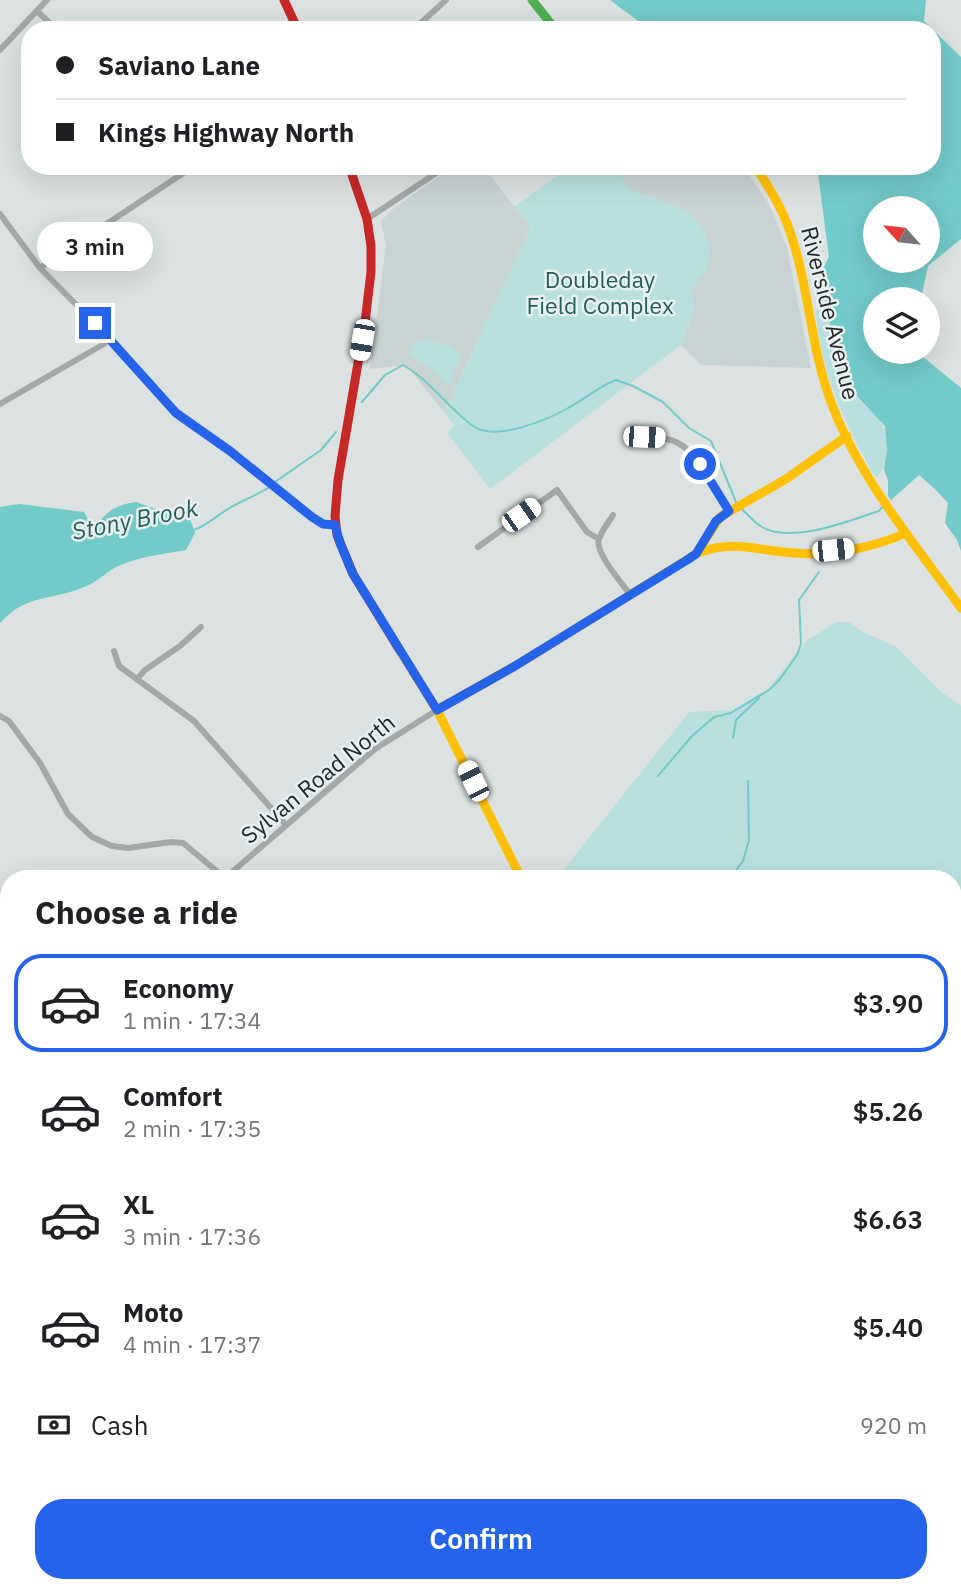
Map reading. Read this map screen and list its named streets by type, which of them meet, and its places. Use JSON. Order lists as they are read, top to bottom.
{
  "streets": {
    "main road": ["Riverside Avenue"],
    "street": ["Sylvan Road North"]
  },
  "water": ["Stony Brook"],
  "parks": ["Doubleday Field Complex"],
  "north": "top left",
  "page": {
    "banner": ["Saviano Lane", "Kings Highway North"],
    "bubble": "3 min",
    "heading": "Choose a ride",
    "list": [
      {
        "name": "Economy",
        "note": "1 min · 17:34",
        "value": "$3.90"
      },
      {
        "name": "Comfort",
        "note": "2 min · 17:35",
        "value": "$5.26"
      },
      {
        "name": "XL",
        "note": "3 min · 17:36",
        "value": "$6.63"
      },
      {
        "name": "Moto",
        "note": "4 min · 17:37",
        "value": "$5.40"
      }
    ],
    "pay": ["Cash", "920 m"],
    "buttons": "Confirm"
  }
}
